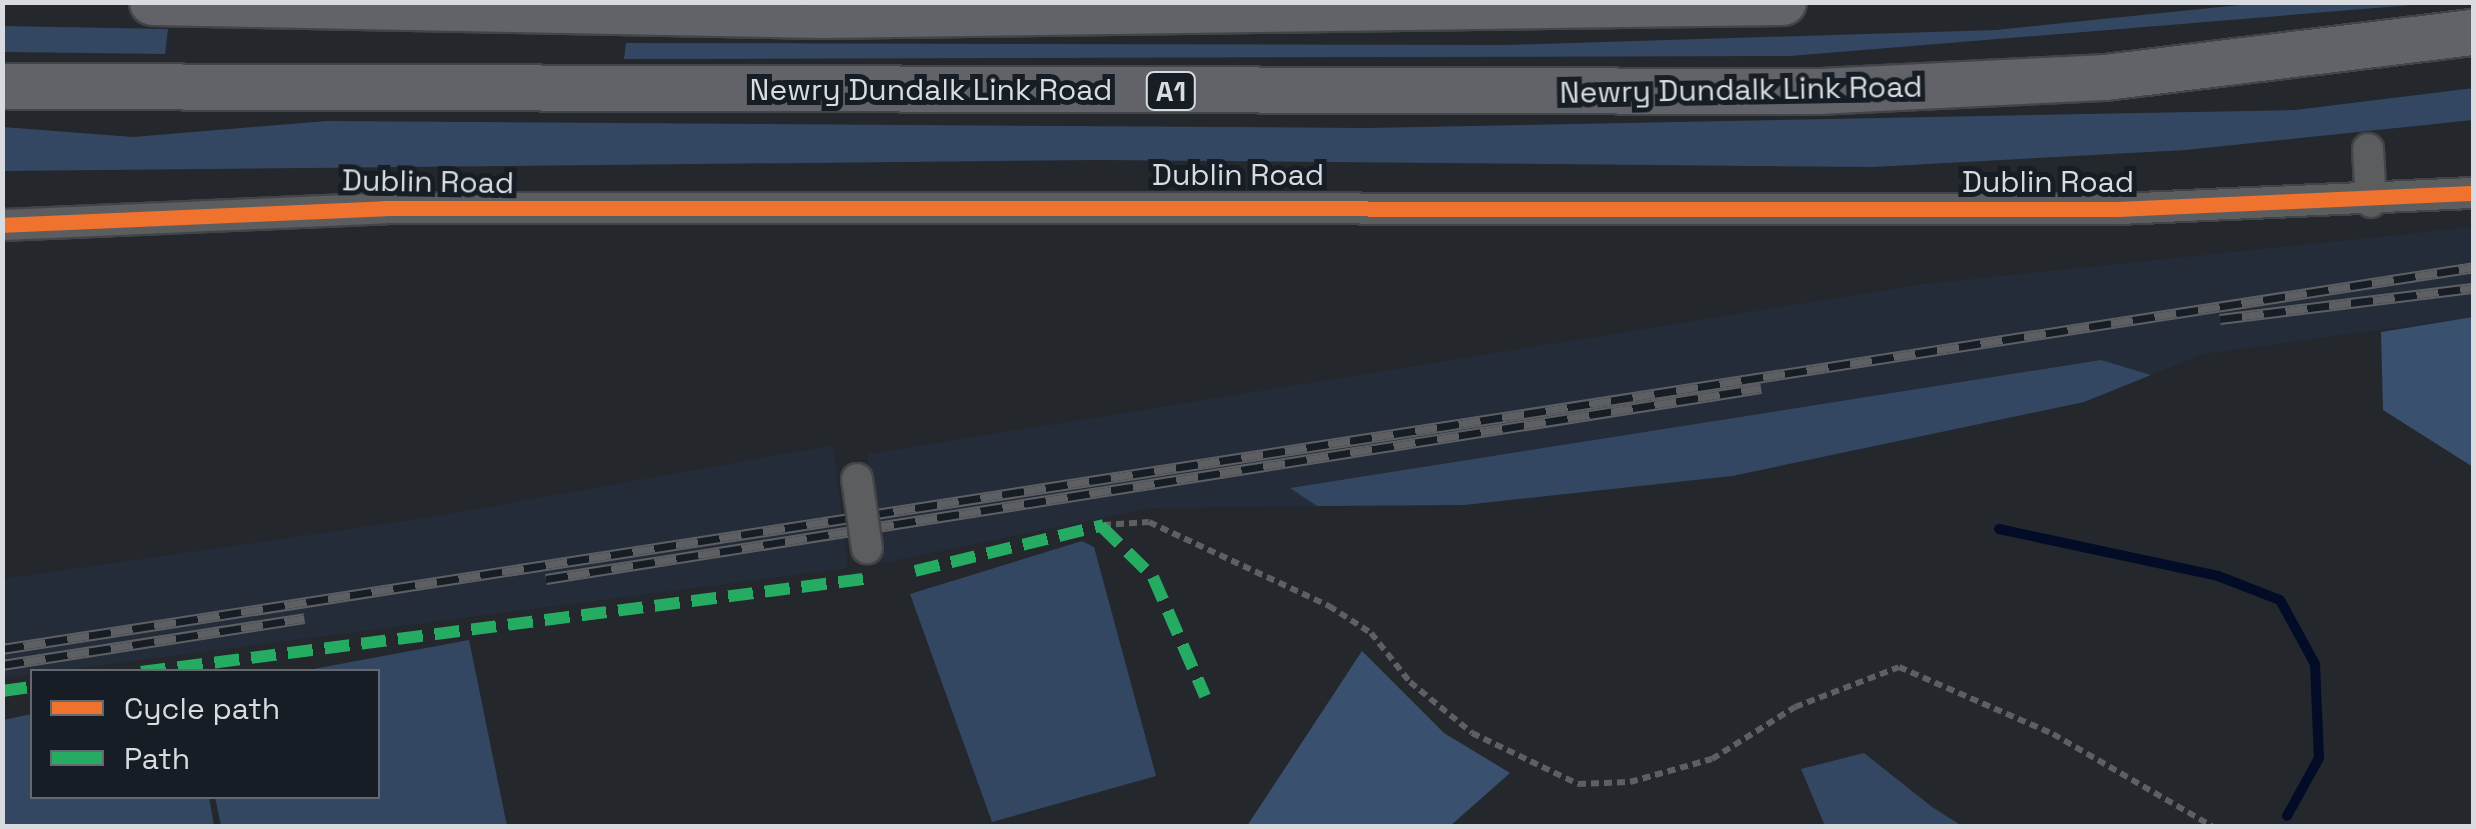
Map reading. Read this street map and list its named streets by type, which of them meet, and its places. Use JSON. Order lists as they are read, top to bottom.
{
  "streets": {
    "highway": ["Newry Dundalk Link Road", "A1"],
    "street": ["Dublin Road"]
  },
  "crossings": [
    ["Newry Dundalk Link Road", "A1"]
  ],
  "legend": ["Cycle path", "Path"]
}
